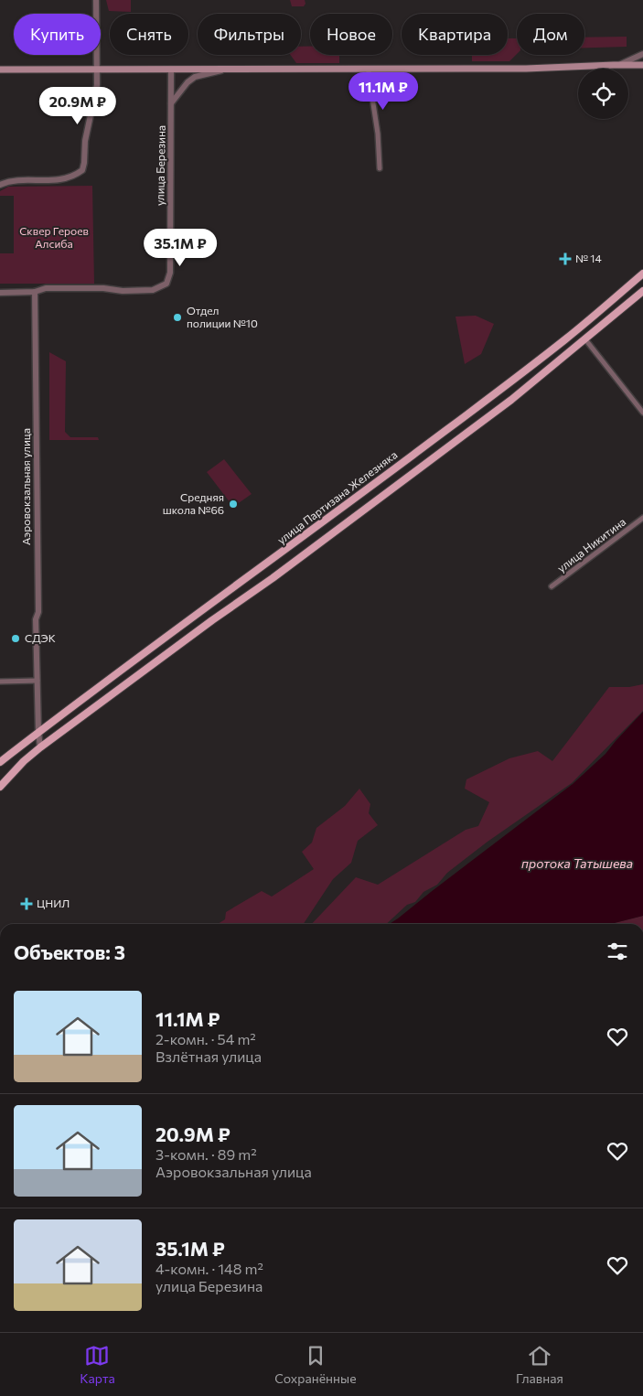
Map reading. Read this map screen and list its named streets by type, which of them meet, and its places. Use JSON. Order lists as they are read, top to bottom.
{
  "streets": {
    "main road": ["улица Партизана Железняка"],
    "street": ["улица Березина", "Аэровокзальная улица", "улица Никитина"]
  },
  "crossings": [
    ["улица Березина", "Аэровокзальная улица"],
    ["Аэровокзальная улица", "улица Партизана Железняка"]
  ],
  "water": ["протока Татышева"],
  "parks": ["Сквер Героев Алсиба"],
  "places": {
    "health": ["№ 14", "ЦНИЛ"],
    "other": ["Отдел полиции №10", "Средняя школа №66", "СДЭК"]
  },
  "page": {
    "chip": [
      "Купить",
      "Снять",
      "Фильтры",
      "Новое",
      "Квартира",
      "Дом"
    ],
    "price": ["11.1M ₽", "20.9M ₽", "35.1M ₽"],
    "heading": "Объектов: 3",
    "list": [
      {
        "name": "11.1M ₽",
        "note": "2-комн. · 54 m² · Взлётная улица"
      },
      {
        "name": "20.9M ₽",
        "note": "3-комн. · 89 m² · Аэровокзальная улица"
      },
      {
        "name": "35.1M ₽",
        "note": "4-комн. · 148 m² · улица Березина"
      }
    ],
    "tabs": ["Карта", "Сохранённые", "Главная"]
  }
}
